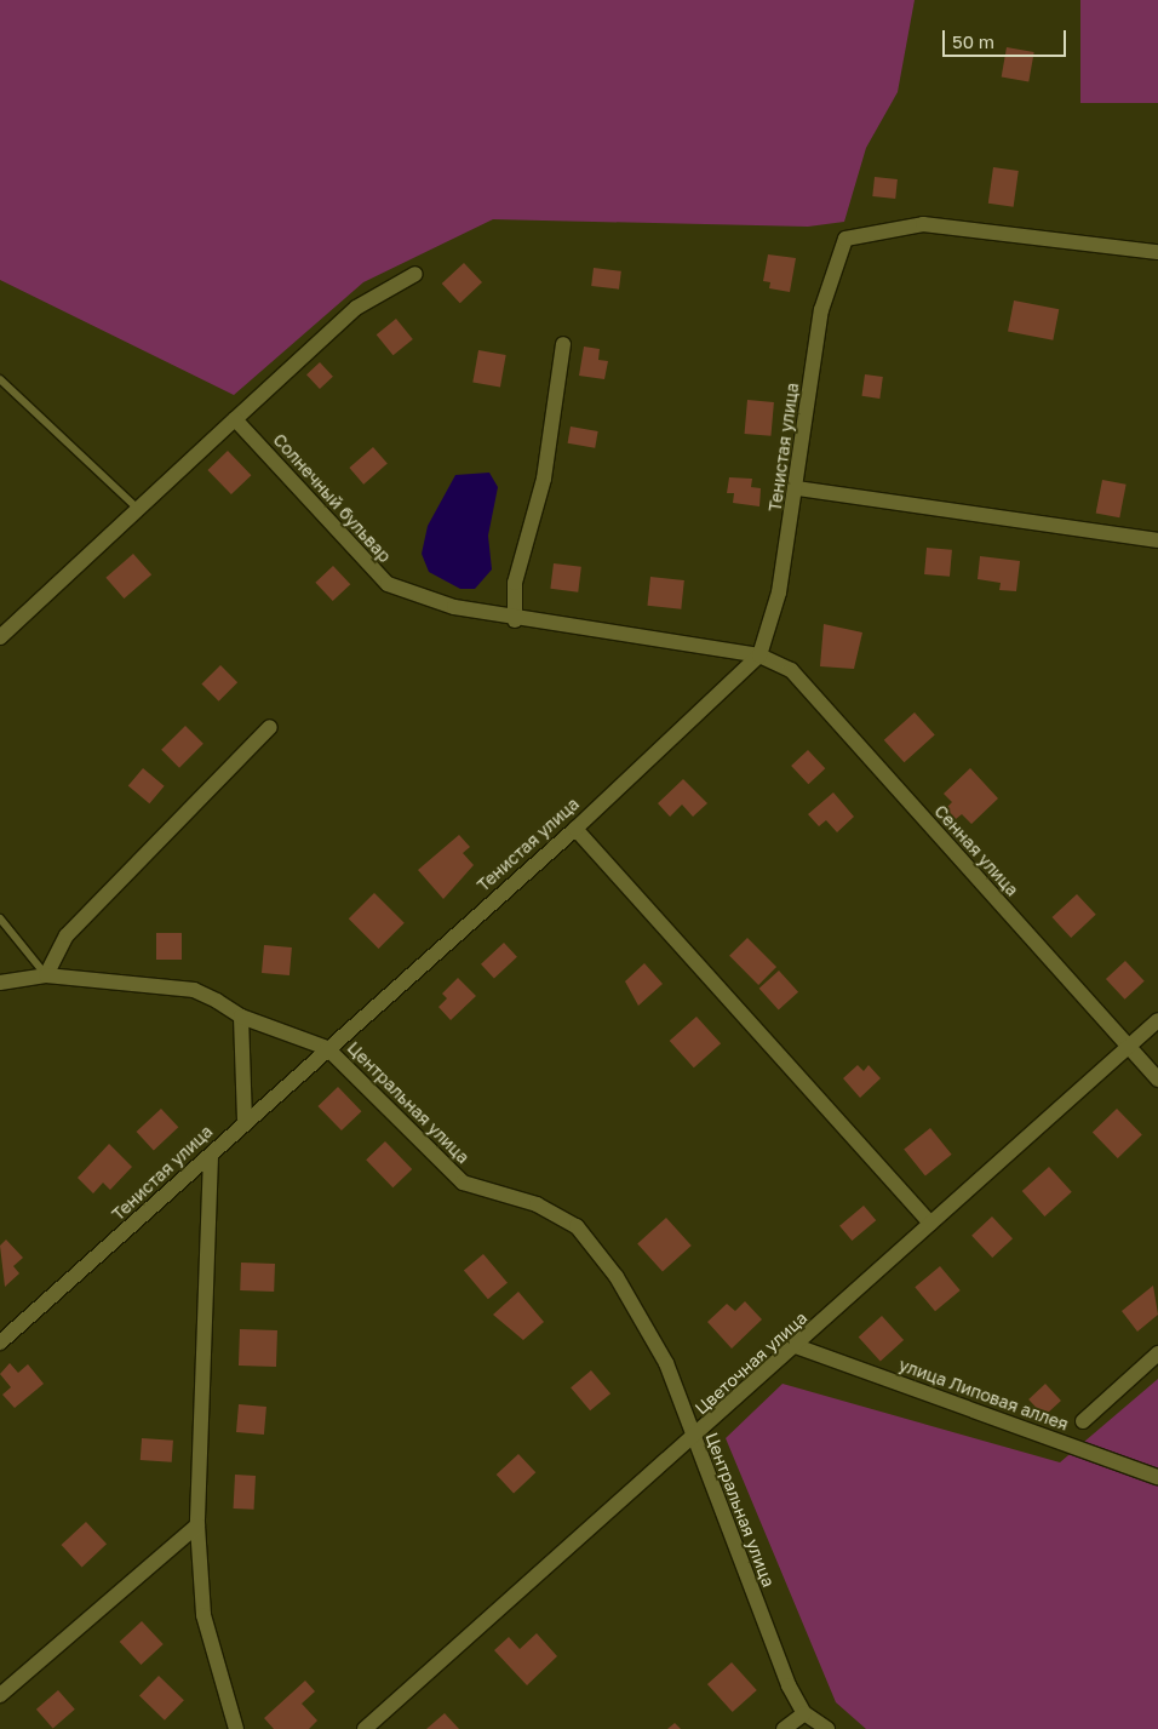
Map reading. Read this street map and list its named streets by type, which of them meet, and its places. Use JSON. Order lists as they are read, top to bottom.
{
  "streets": {
    "street": [
      "Тенистая улица",
      "Солнечный бульвар",
      "Сенная улица",
      "Центральная улица",
      "Цветочная улица",
      "улица Липовая аллея"
    ]
  },
  "crossings": [
    ["Тенистая улица", "Солнечный бульвар"],
    ["Тенистая улица", "Сенная улица"],
    ["Тенистая улица", "Центральная улица"],
    ["Солнечный бульвар", "Сенная улица"],
    ["Сенная улица", "Цветочная улица"],
    ["Центральная улица", "Цветочная улица"],
    ["Цветочная улица", "улица Липовая аллея"]
  ],
  "scale_bar": "50 m"
}
